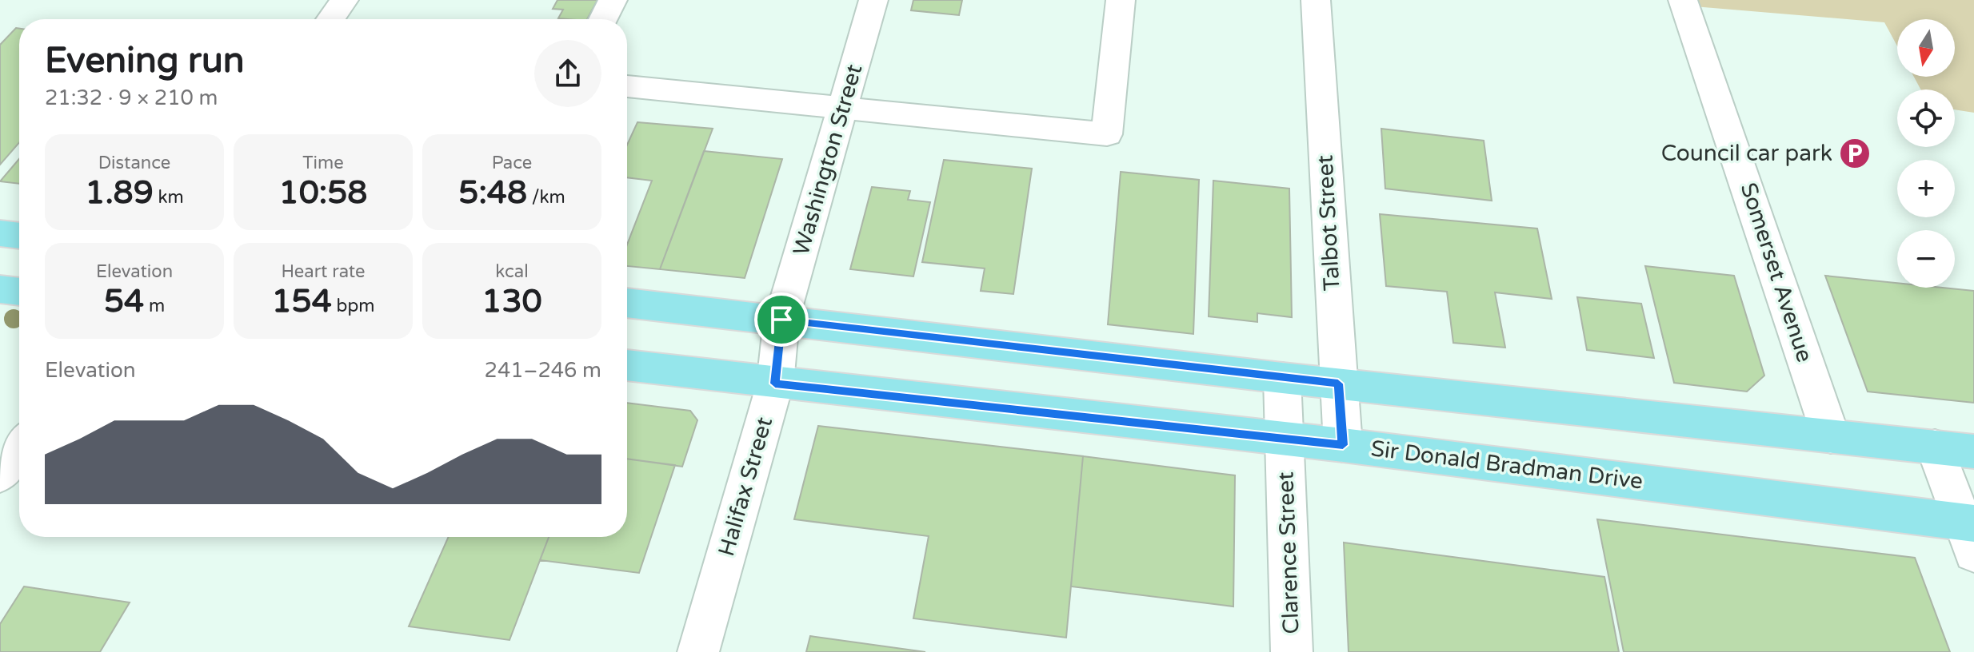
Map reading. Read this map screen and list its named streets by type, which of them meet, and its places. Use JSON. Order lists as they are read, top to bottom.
{
  "streets": {
    "main road": ["Sir Donald Bradman Drive"],
    "street": [
      "Washington Street",
      "Talbot Street",
      "Somerset Avenue",
      "Halifax Street",
      "Clarence Street"
    ]
  },
  "crossings": [
    ["Washington Street", "Halifax Street"],
    ["Talbot Street", "Sir Donald Bradman Drive"],
    ["Sir Donald Bradman Drive", "Halifax Street"],
    ["Sir Donald Bradman Drive", "Clarence Street"]
  ],
  "places": {
    "parking": ["Council car park"]
  },
  "north": "bottom",
  "page": {
    "map_buttons": ["+", "−"],
    "heading": ["Evening run", "21:32 · 9 × 210 m"],
    "stats": [
      ["Distance", "1.89 km"],
      ["Time", "10:58"],
      ["Pace", "5:48 /km"],
      ["Elevation", "54 m"],
      ["Heart rate", "154 bpm"],
      ["kcal", "130"]
    ],
    "chart": ["Elevation", "241–246 m"]
  }
}
